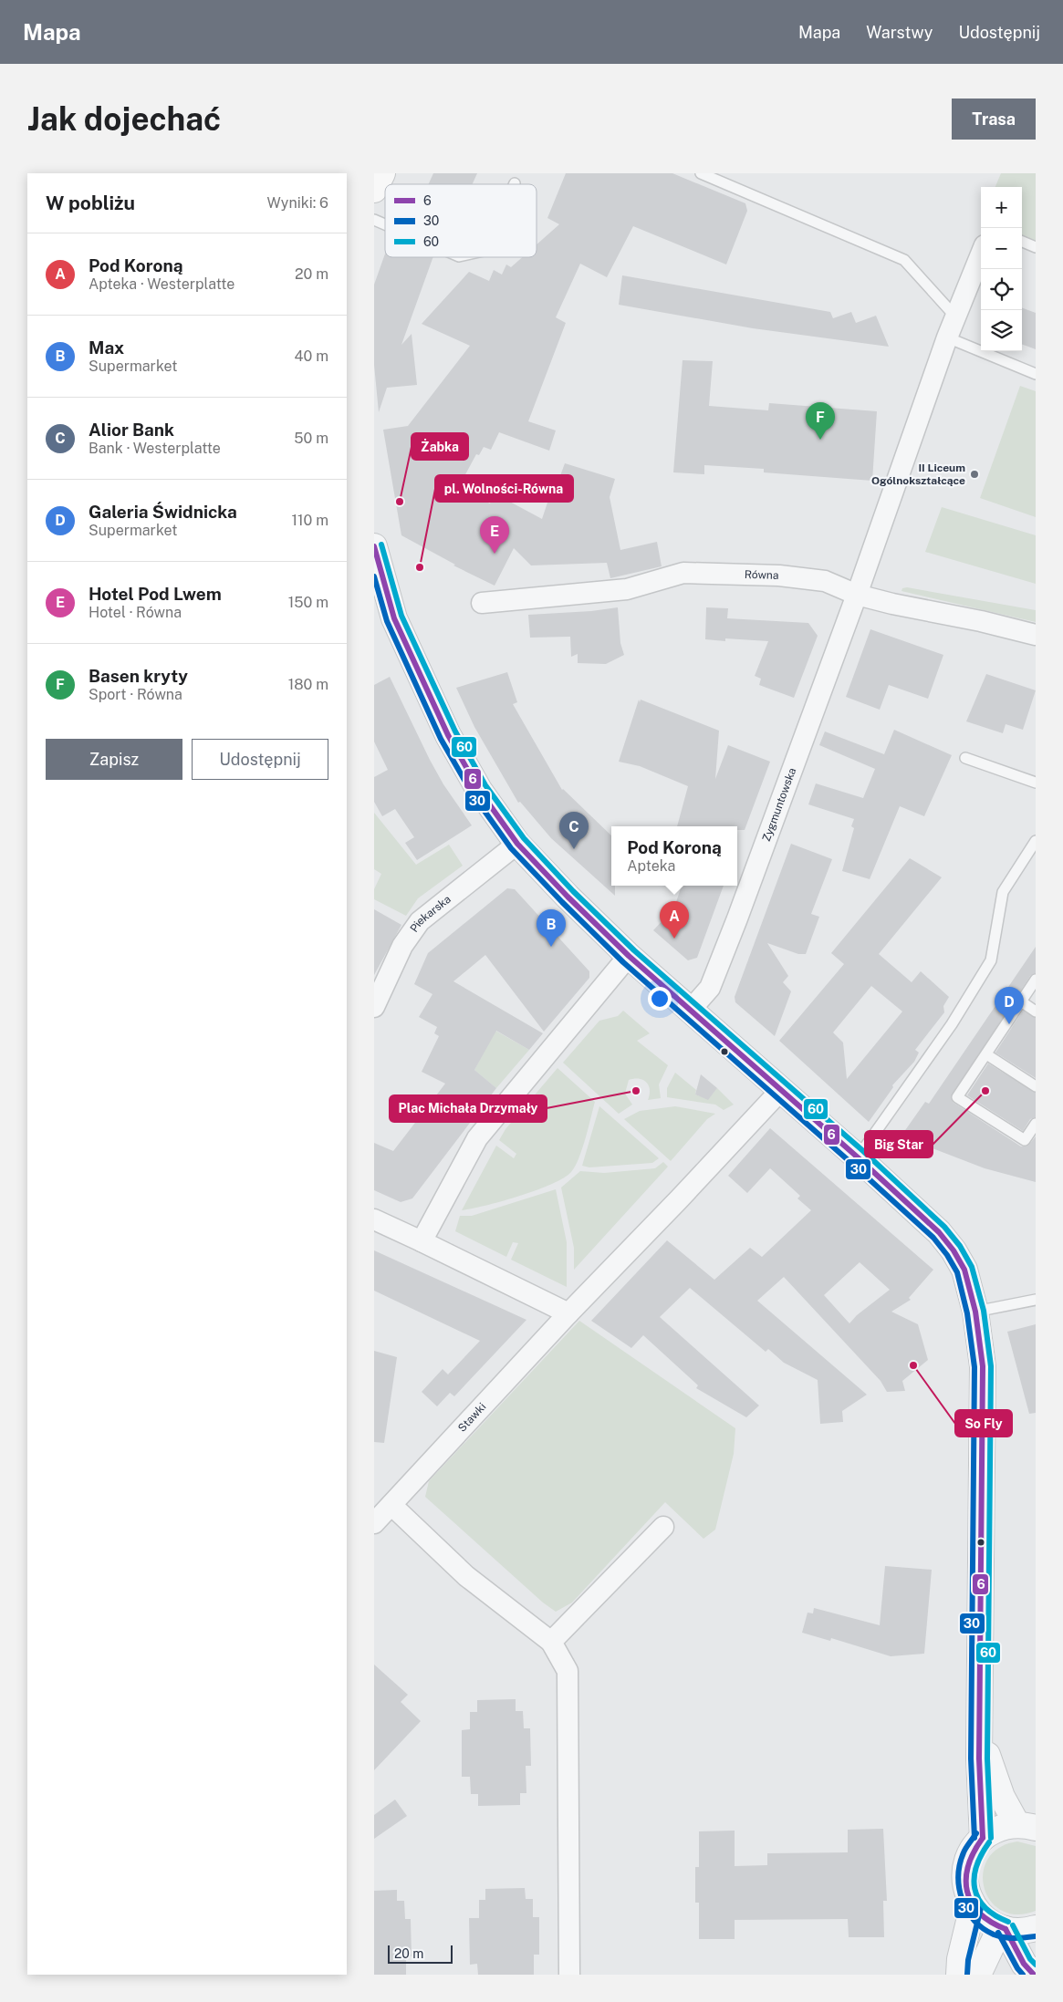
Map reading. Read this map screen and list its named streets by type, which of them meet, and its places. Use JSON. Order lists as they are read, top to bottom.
{
  "streets": {
    "street": [
      "Równa",
      "Zygmuntowska",
      "Piekarska",
      "Stawki"
    ]
  },
  "crossings": [
    ["Równa", "Zygmuntowska"]
  ],
  "places": [
    "II Liceum Ogólnokształcące",
    "Żabka",
    "pl. Wolności-Równa",
    "Plac Michała Drzymały",
    "Big Star",
    "So Fly"
  ],
  "lines": ["transit line 60", "transit line 6", "transit line 30"],
  "legend": ["6", "30", "60"],
  "scale_bar": "20 m",
  "page": {
    "header": "Mapa",
    "nav": ["Mapa", "Warstwy", "Udostępnij"],
    "buttons": [
      "Trasa",
      ["Zapisz", "Udostępnij"]
    ],
    "title": "Jak dojechać",
    "heading": ["W pobliżu", "Wyniki: 6"],
    "map_buttons": ["+", "−"],
    "list": [
      {
        "mark": "A",
        "name": "Pod Koroną",
        "note": "Apteka · Westerplatte",
        "value": "20 m"
      },
      {
        "mark": "B",
        "name": "Max",
        "note": "Supermarket",
        "value": "40 m"
      },
      {
        "mark": "C",
        "name": "Alior Bank",
        "note": "Bank · Westerplatte",
        "value": "50 m"
      },
      {
        "mark": "D",
        "name": "Galeria Świdnicka",
        "note": "Supermarket",
        "value": "110 m"
      },
      {
        "mark": "E",
        "name": "Hotel Pod Lwem",
        "note": "Hotel · Równa",
        "value": "150 m"
      },
      {
        "mark": "F",
        "name": "Basen kryty",
        "note": "Sport · Równa",
        "value": "180 m"
      }
    ],
    "pins": [
      "F",
      "E",
      "C",
      "A",
      "B",
      "D"
    ],
    "popup": ["Pod Koroną", "Apteka"],
    "scale": "20 m"
  }
}
